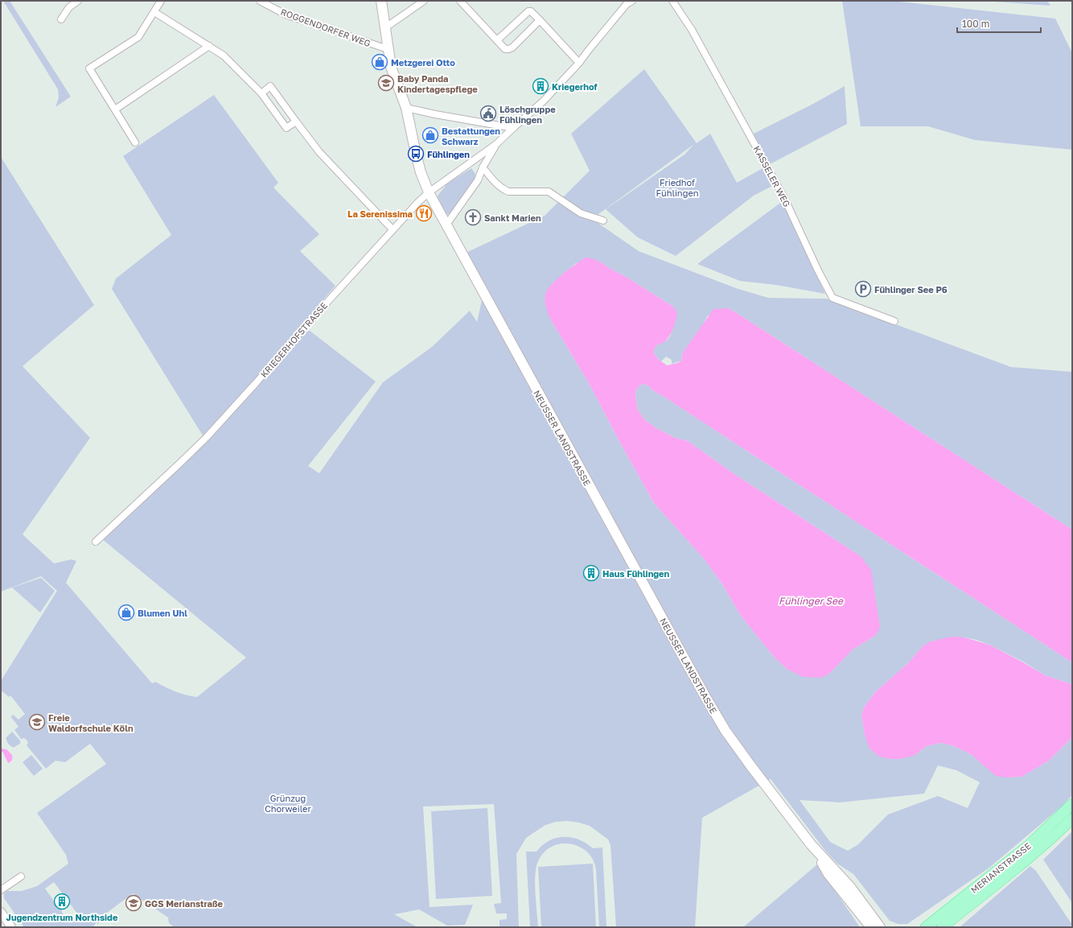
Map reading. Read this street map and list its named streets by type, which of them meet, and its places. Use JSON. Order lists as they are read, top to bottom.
{
  "streets": {
    "main road": ["NEUSSER LANDSTRASSE", "MERIANSTRASSE"],
    "street": ["ROGGENDORFER WEG", "KASSELER WEG", "KRIEGERHOFSTRASSE"]
  },
  "crossings": [
    ["ROGGENDORFER WEG", "NEUSSER LANDSTRASSE"],
    ["KRIEGERHOFSTRASSE", "NEUSSER LANDSTRASSE"]
  ],
  "water": ["Fühlinger See"],
  "parks": ["Friedhof Fühlingen", "Grünzug Chorweiler"],
  "places": {
    "shop": ["Metzgerei Otto", "Bestattungen Schwarz", "Blumen Uhl"],
    "school or university": ["Baby Panda Kindertagespflege", "Freie Waldorfschule Köln", "GGS Merianstraße"],
    "building": ["Kriegerhof", "Haus Fühlingen", "Jugendzentrum Northside"],
    "public building": ["Löschgruppe Fühlingen"],
    "bus stop": ["Fühlingen"],
    "restaurant": ["La Serenissima"],
    "church": ["Sankt Marien"],
    "parking": ["Fühlinger See P6"]
  },
  "scale_bar": "100 m"
}
